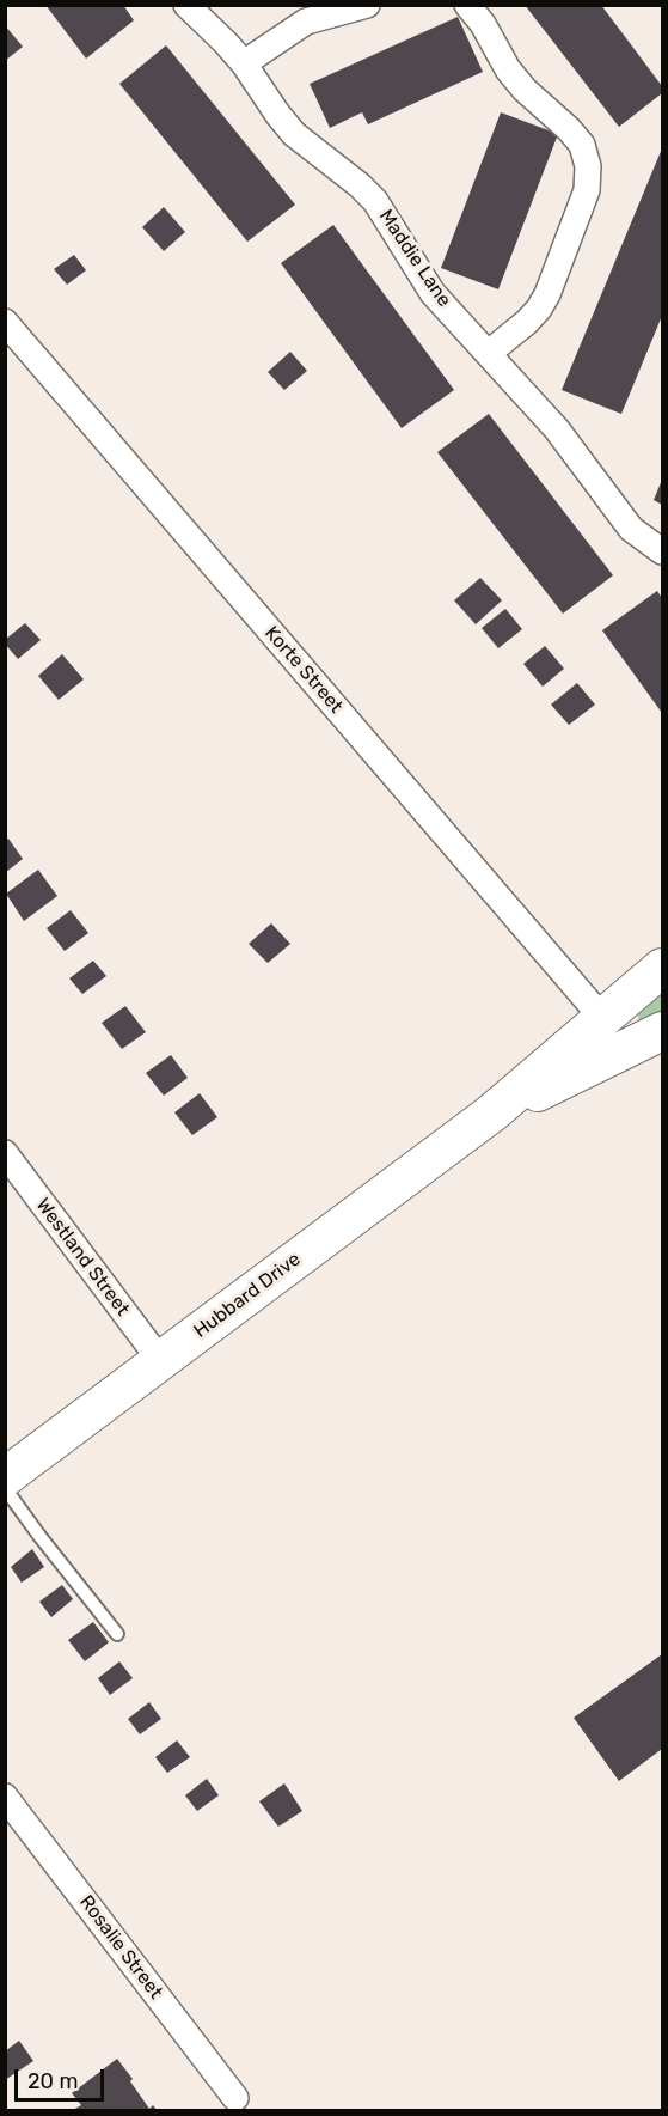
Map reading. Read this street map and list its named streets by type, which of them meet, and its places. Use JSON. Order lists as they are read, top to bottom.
{
  "streets": {
    "street": [
      "Maddie Lane",
      "Korte Street",
      "Westland Street",
      "Hubbard Drive",
      "Rosalie Street"
    ]
  },
  "crossings": [
    ["Korte Street", "Hubbard Drive"],
    ["Westland Street", "Hubbard Drive"]
  ],
  "scale_bar": "20 m"
}
